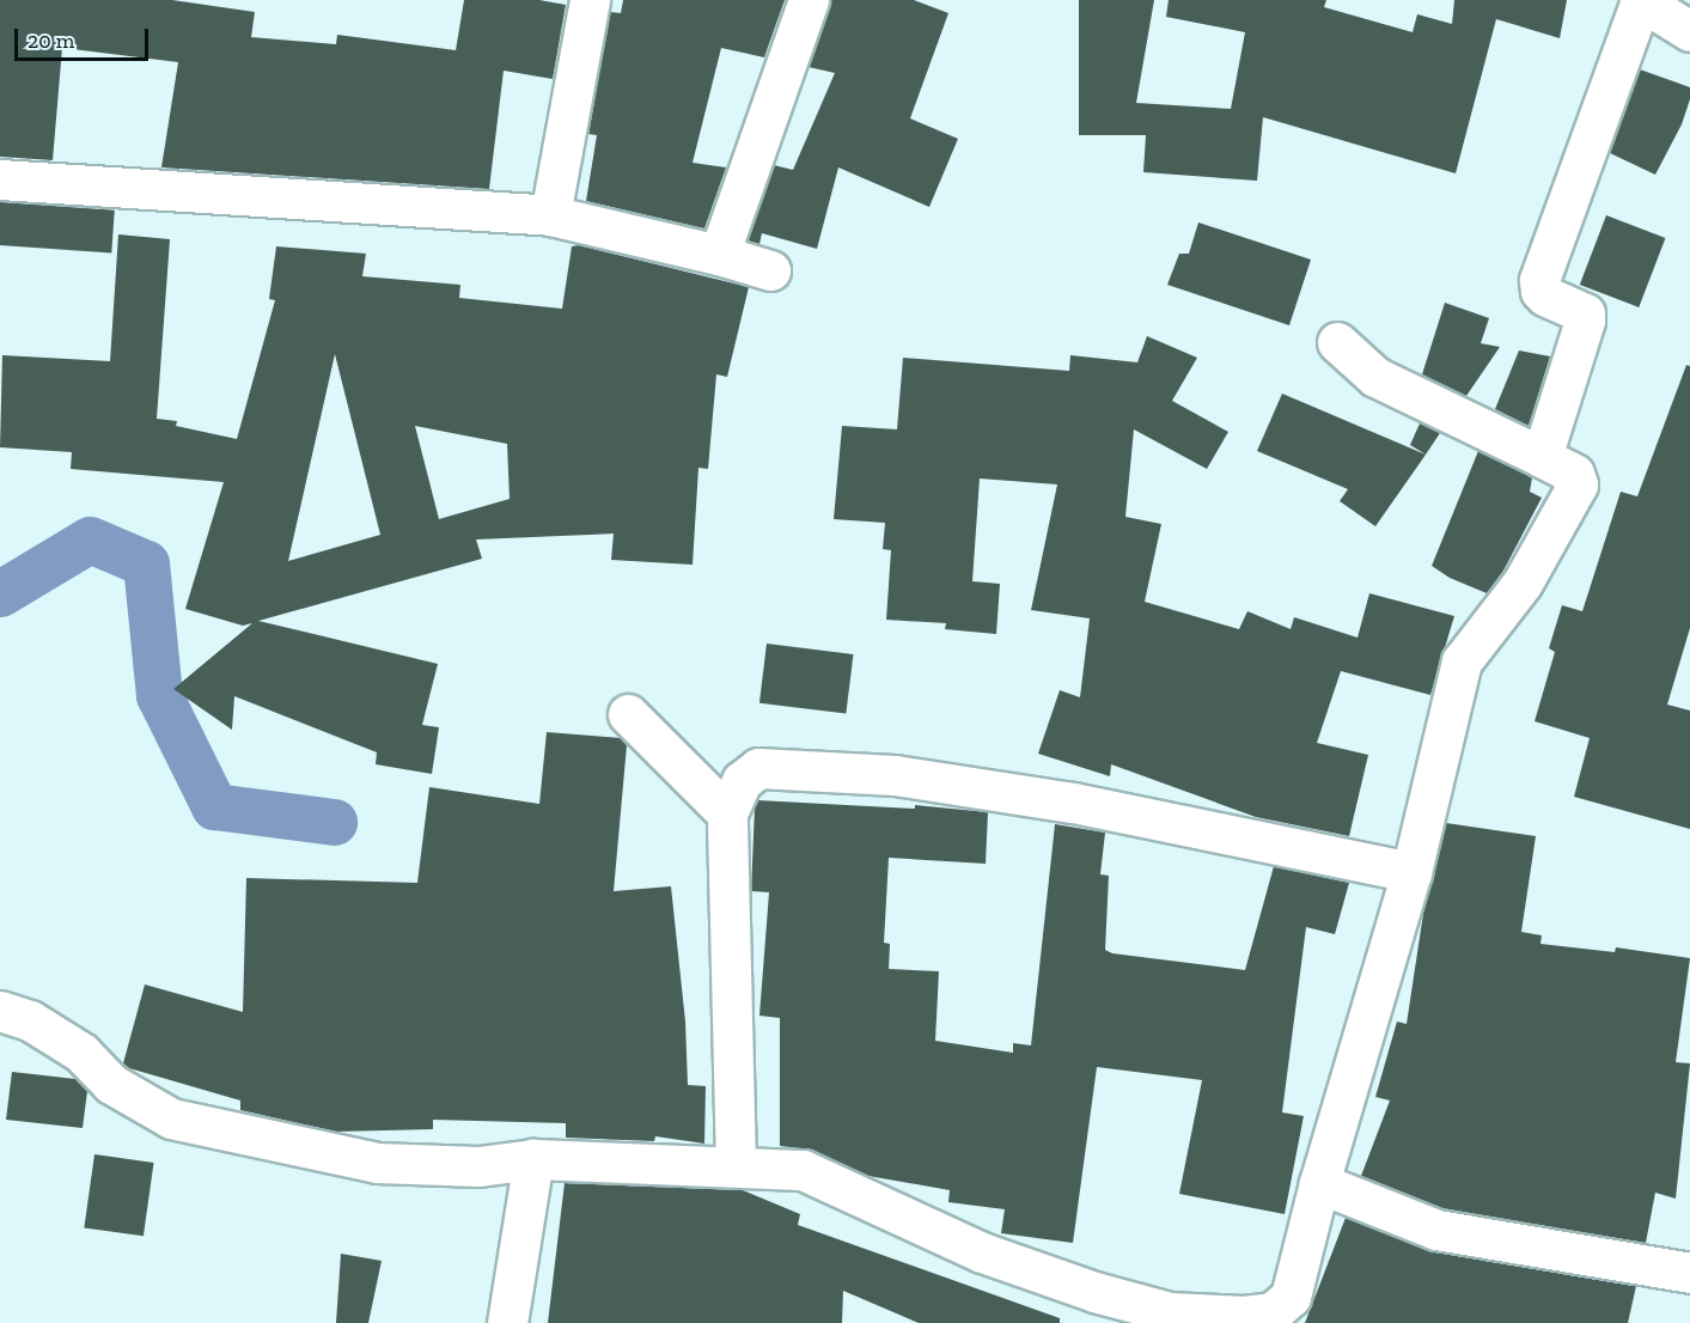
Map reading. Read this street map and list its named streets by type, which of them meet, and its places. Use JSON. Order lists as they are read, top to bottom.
{
  "scale_bar": "20 m"
}
